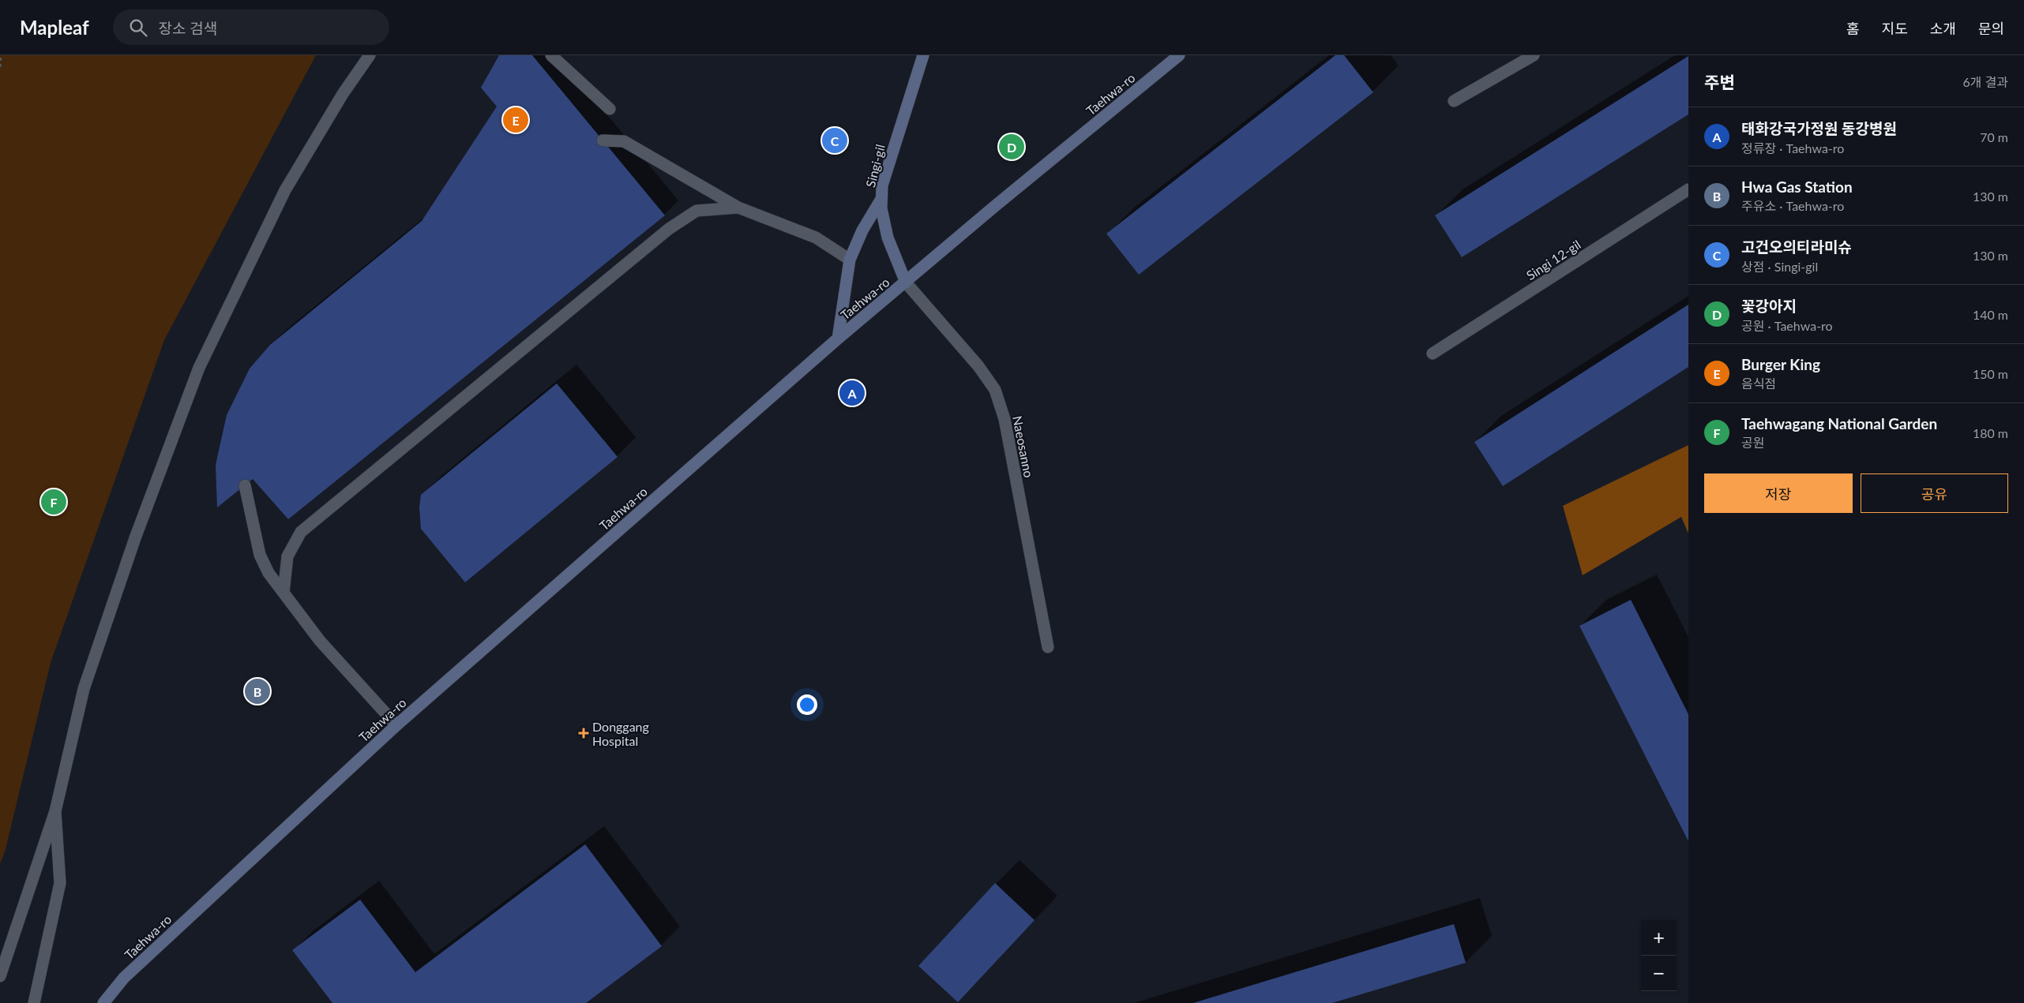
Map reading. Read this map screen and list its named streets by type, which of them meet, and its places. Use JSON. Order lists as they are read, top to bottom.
{
  "streets": {
    "main road": ["Taehwa-ro", "Singi-gil"],
    "street": ["Singi 12-gil", "Naeosanno"]
  },
  "crossings": [
    ["Taehwa-ro", "Singi-gil"],
    ["Taehwa-ro", "Naeosanno"],
    ["Singi-gil", "Naeosanno"]
  ],
  "places": {
    "health": ["Donggang Hospital"]
  },
  "page": {
    "header": "Mapleaf",
    "search": "장소 검색",
    "nav": [
      "홈",
      "지도",
      "소개",
      "문의"
    ],
    "heading": ["주변", "6개 결과"],
    "pins": [
      "E",
      "C",
      "D",
      "A",
      "F",
      "B"
    ],
    "list": [
      {
        "mark": "A",
        "name": "태화강국가정원 동강병원",
        "note": "정류장 · Taehwa-ro",
        "value": "70 m"
      },
      {
        "mark": "B",
        "name": "Hwa Gas Station",
        "note": "주유소 · Taehwa-ro",
        "value": "130 m"
      },
      {
        "mark": "C",
        "name": "고건오의티라미슈",
        "note": "상점 · Singi-gil",
        "value": "130 m"
      },
      {
        "mark": "D",
        "name": "꽃강아지",
        "note": "공원 · Taehwa-ro",
        "value": "140 m"
      },
      {
        "mark": "E",
        "name": "Burger King",
        "note": "음식점",
        "value": "150 m"
      },
      {
        "mark": "F",
        "name": "Taehwagang National Garden",
        "note": "공원",
        "value": "180 m"
      }
    ],
    "buttons": ["저장", "공유"],
    "map_buttons": ["+", "−"]
  }
}
